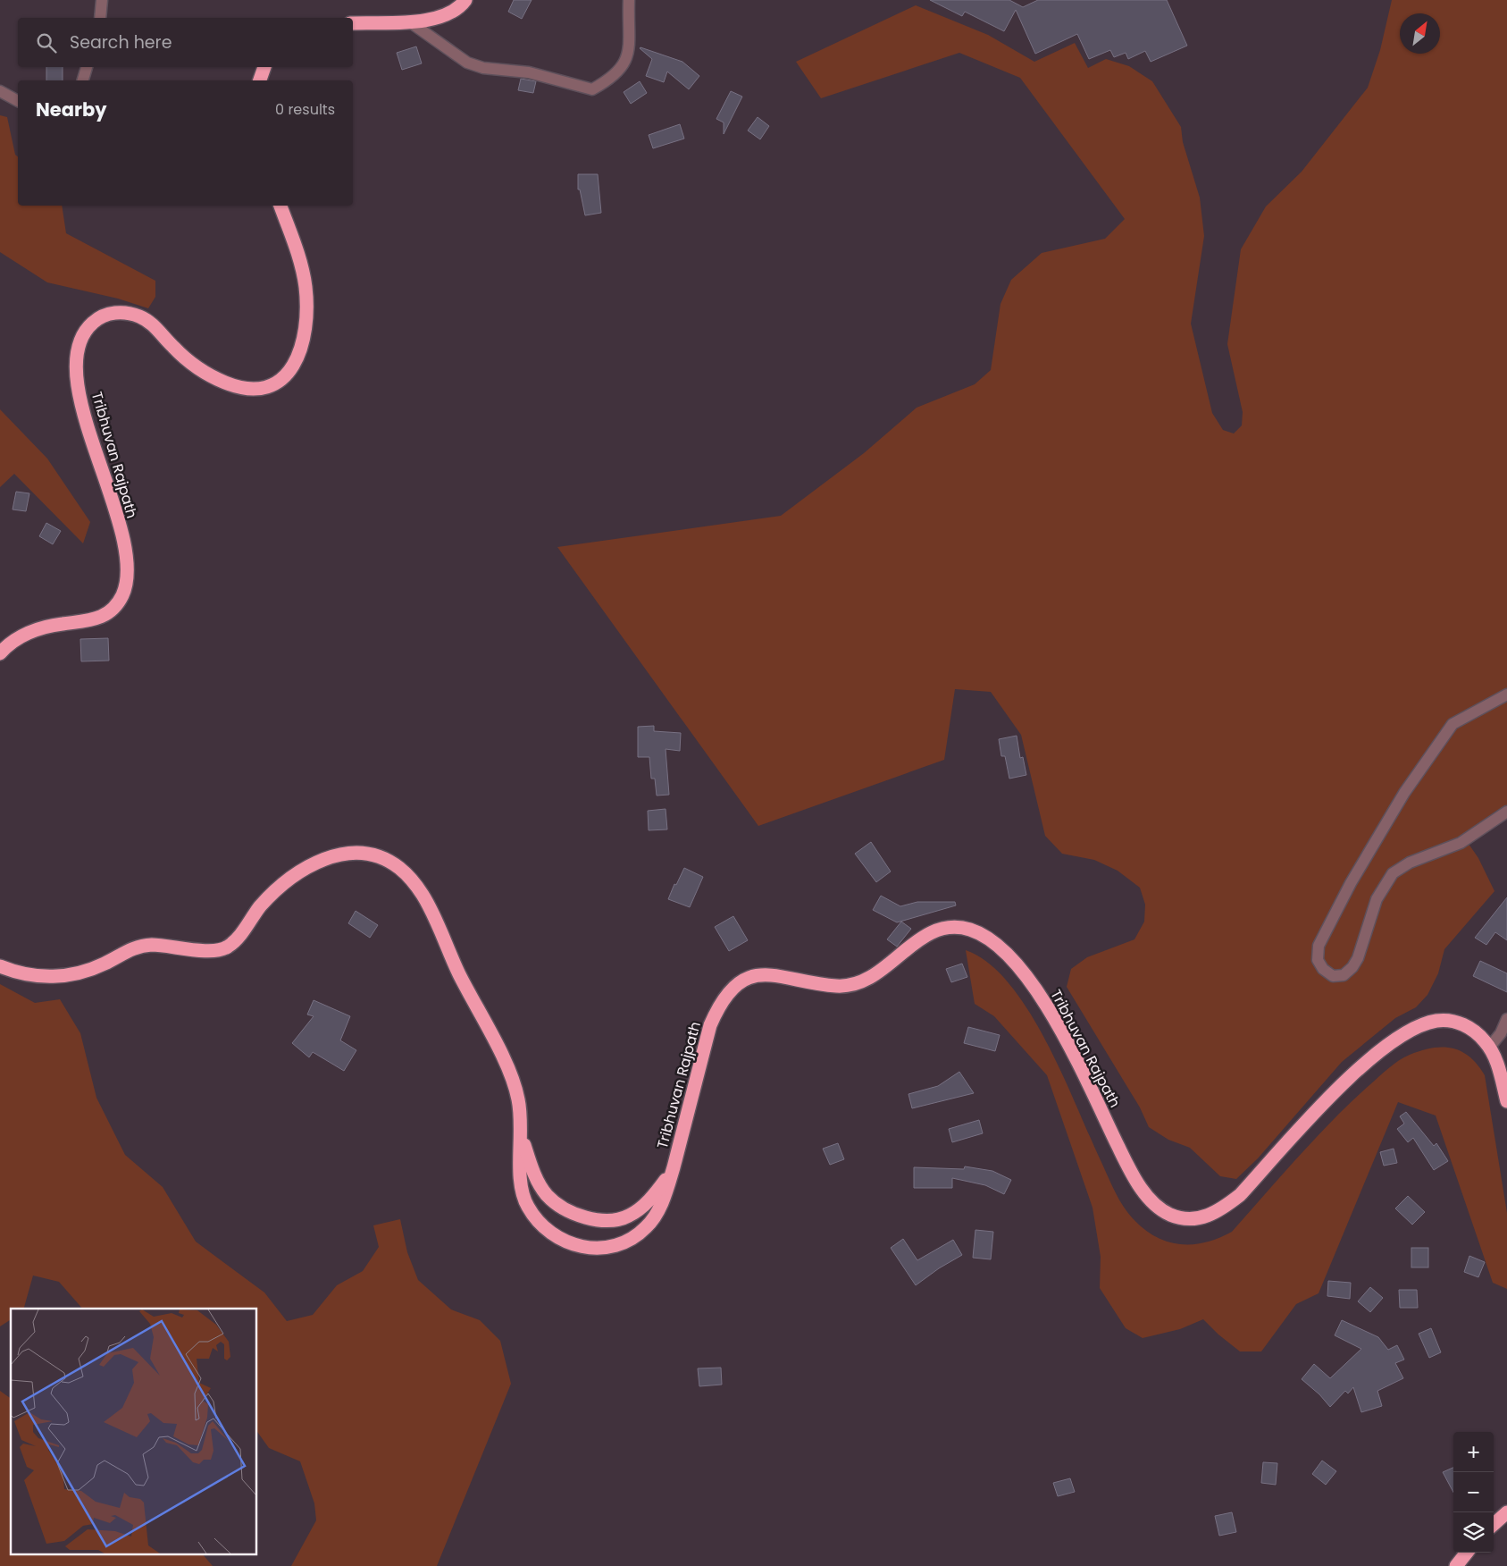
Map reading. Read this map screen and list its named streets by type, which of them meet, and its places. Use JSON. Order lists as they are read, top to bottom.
{
  "streets": {
    "highway": ["Tribhuvan Rajpath"]
  },
  "north": "top right",
  "page": {
    "search": "Search here",
    "heading": ["Nearby", "0 results"],
    "map_buttons": ["+", "−"]
  }
}
